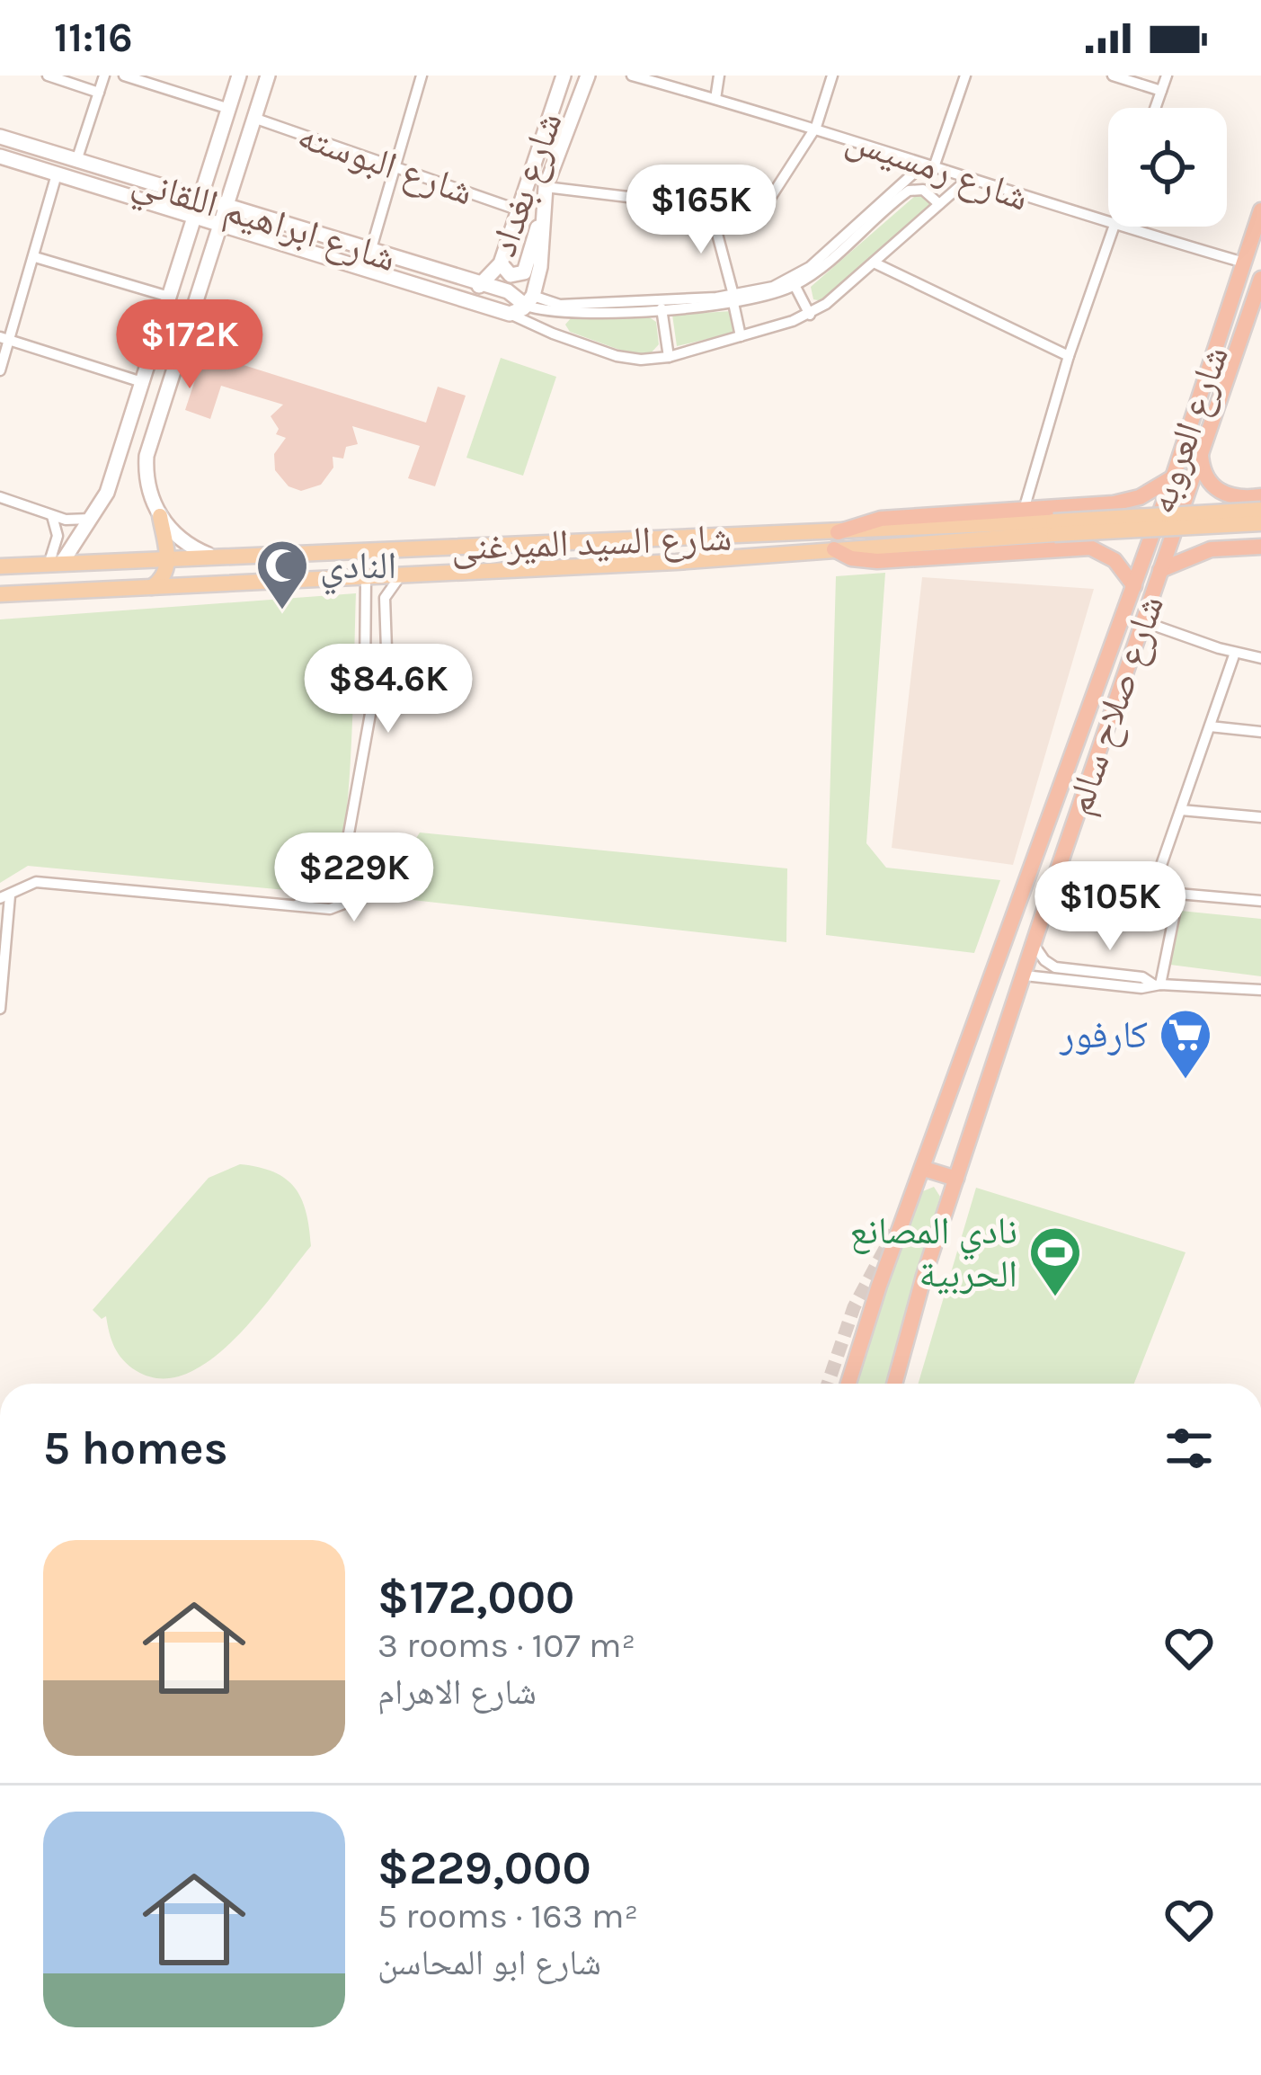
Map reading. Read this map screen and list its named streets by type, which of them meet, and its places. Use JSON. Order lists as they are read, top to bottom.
{
  "streets": {
    "highway": ["شارع العروبه", "شارع السيد الميرغنى", "شارع صلاح سالم"],
    "main road": ["شارع بغداد", "شارع ابراهيم اللقاني"],
    "street": ["شارع البوسته", "شارع رمسيس"]
  },
  "crossings": [
    ["شارع البوسته", "شارع بغداد"],
    ["شارع رمسيس", "شارع ابراهيم اللقاني"],
    ["شارع رمسيس", "شارع العروبه"],
    ["شارع بغداد", "شارع ابراهيم اللقاني"],
    ["شارع العروبه", "شارع السيد الميرغنى"],
    ["شارع العروبه", "شارع صلاح سالم"]
  ],
  "places": {
    "mosque": ["النادي"],
    "supermarket": ["كارفور"],
    "sports": ["نادي المصانع الحربية"]
  },
  "page": {
    "status": "11:16",
    "price": [
      "$165K",
      "$172K",
      "$84.6K",
      "$229K",
      "$105K"
    ],
    "heading": "5 homes",
    "list": [
      {
        "name": "$172,000",
        "note": "3 rooms · 107 m² · شارع الاهرام"
      },
      {
        "name": "$229,000",
        "note": "5 rooms · 163 m² · شارع ابو المحاسن"
      }
    ]
  }
}
